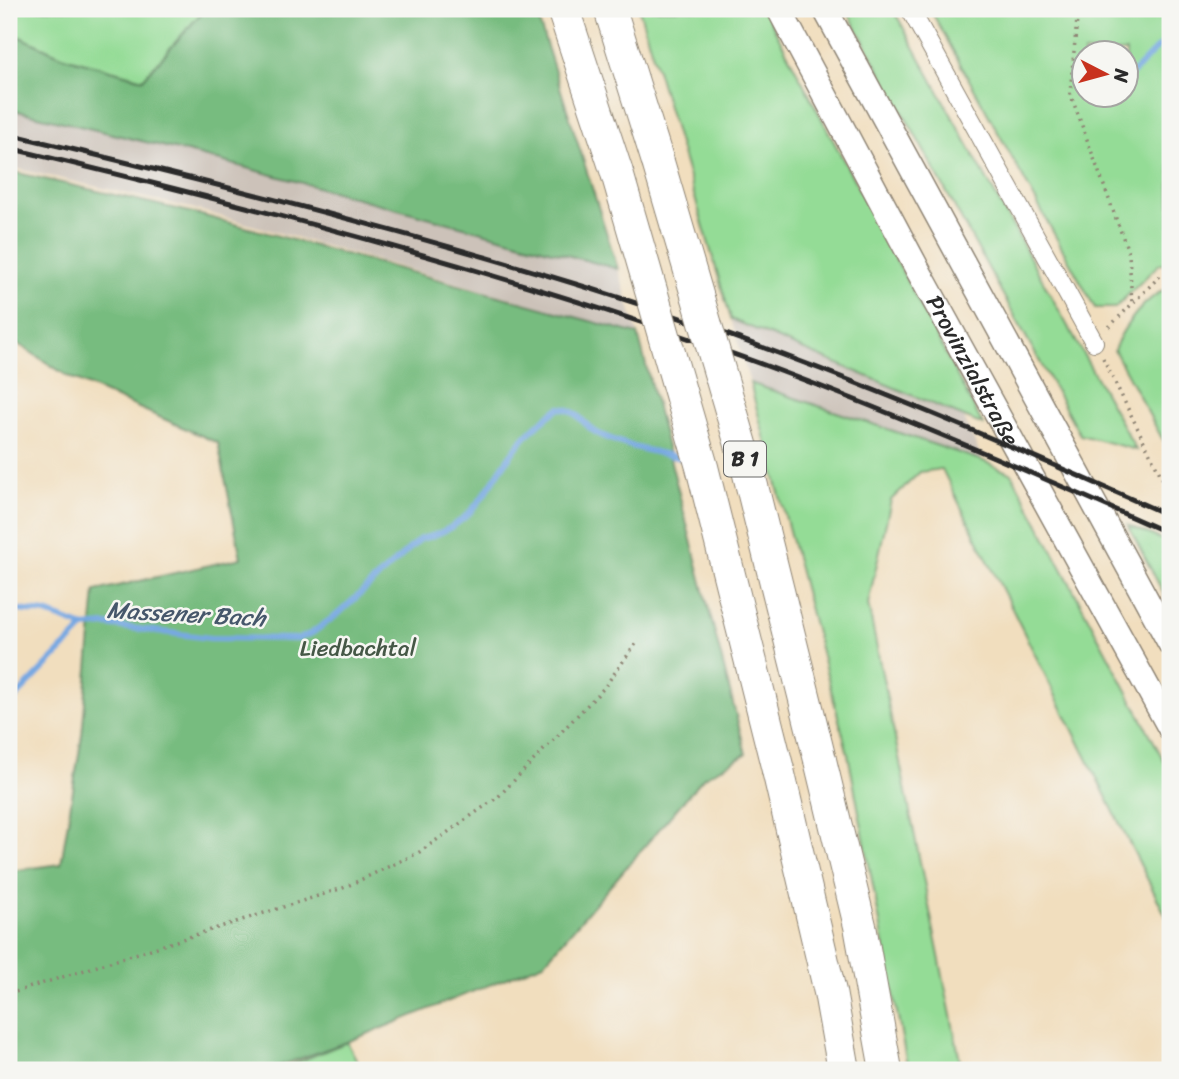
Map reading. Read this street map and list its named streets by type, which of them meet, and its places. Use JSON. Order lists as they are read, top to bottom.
{
  "streets": {
    "highway": ["B 1"],
    "main road": ["Provinzialstraße"]
  },
  "water": ["Massener Bach"],
  "parks": ["Liedbachtal"],
  "north": "right"
}
